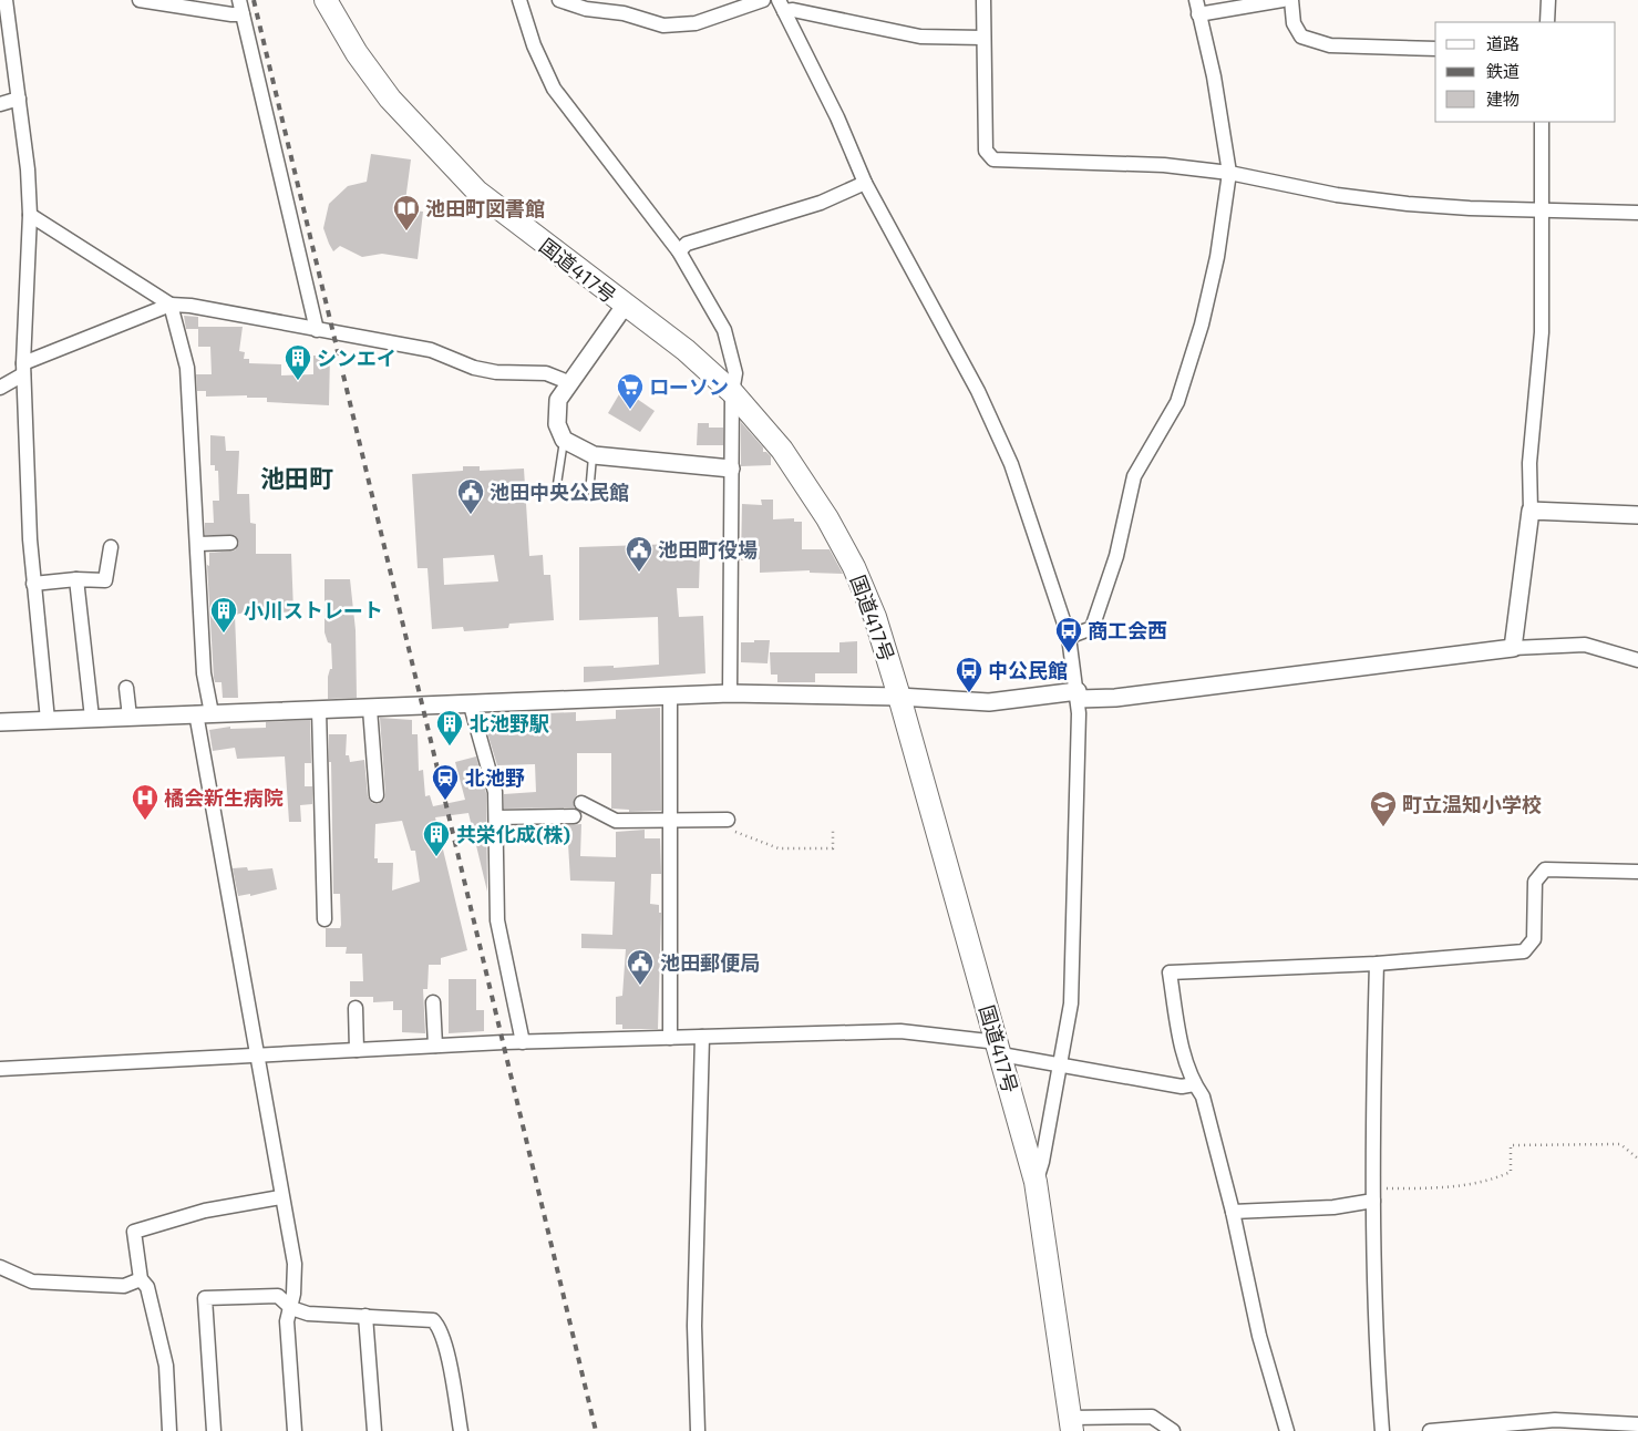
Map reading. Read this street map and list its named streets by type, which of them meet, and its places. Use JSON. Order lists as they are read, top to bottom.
{
  "streets": {
    "highway": ["国道417号"]
  },
  "districts": ["池田町"],
  "places": {
    "library": ["池田町図書館"],
    "building": [
      "シンエイ",
      "小川ストレート",
      "北池野駅",
      "共栄化成(株)"
    ],
    "supermarket": ["ローソン"],
    "public building": ["池田中央公民館", "池田町役場", "池田郵便局"],
    "bus stop": ["商工会西", "中公民館"],
    "station": ["北池野"],
    "hospital": ["橘会新生病院"],
    "school or university": ["町立温知小学校"]
  },
  "legend": ["道路", "鉄道", "建物"]
}
